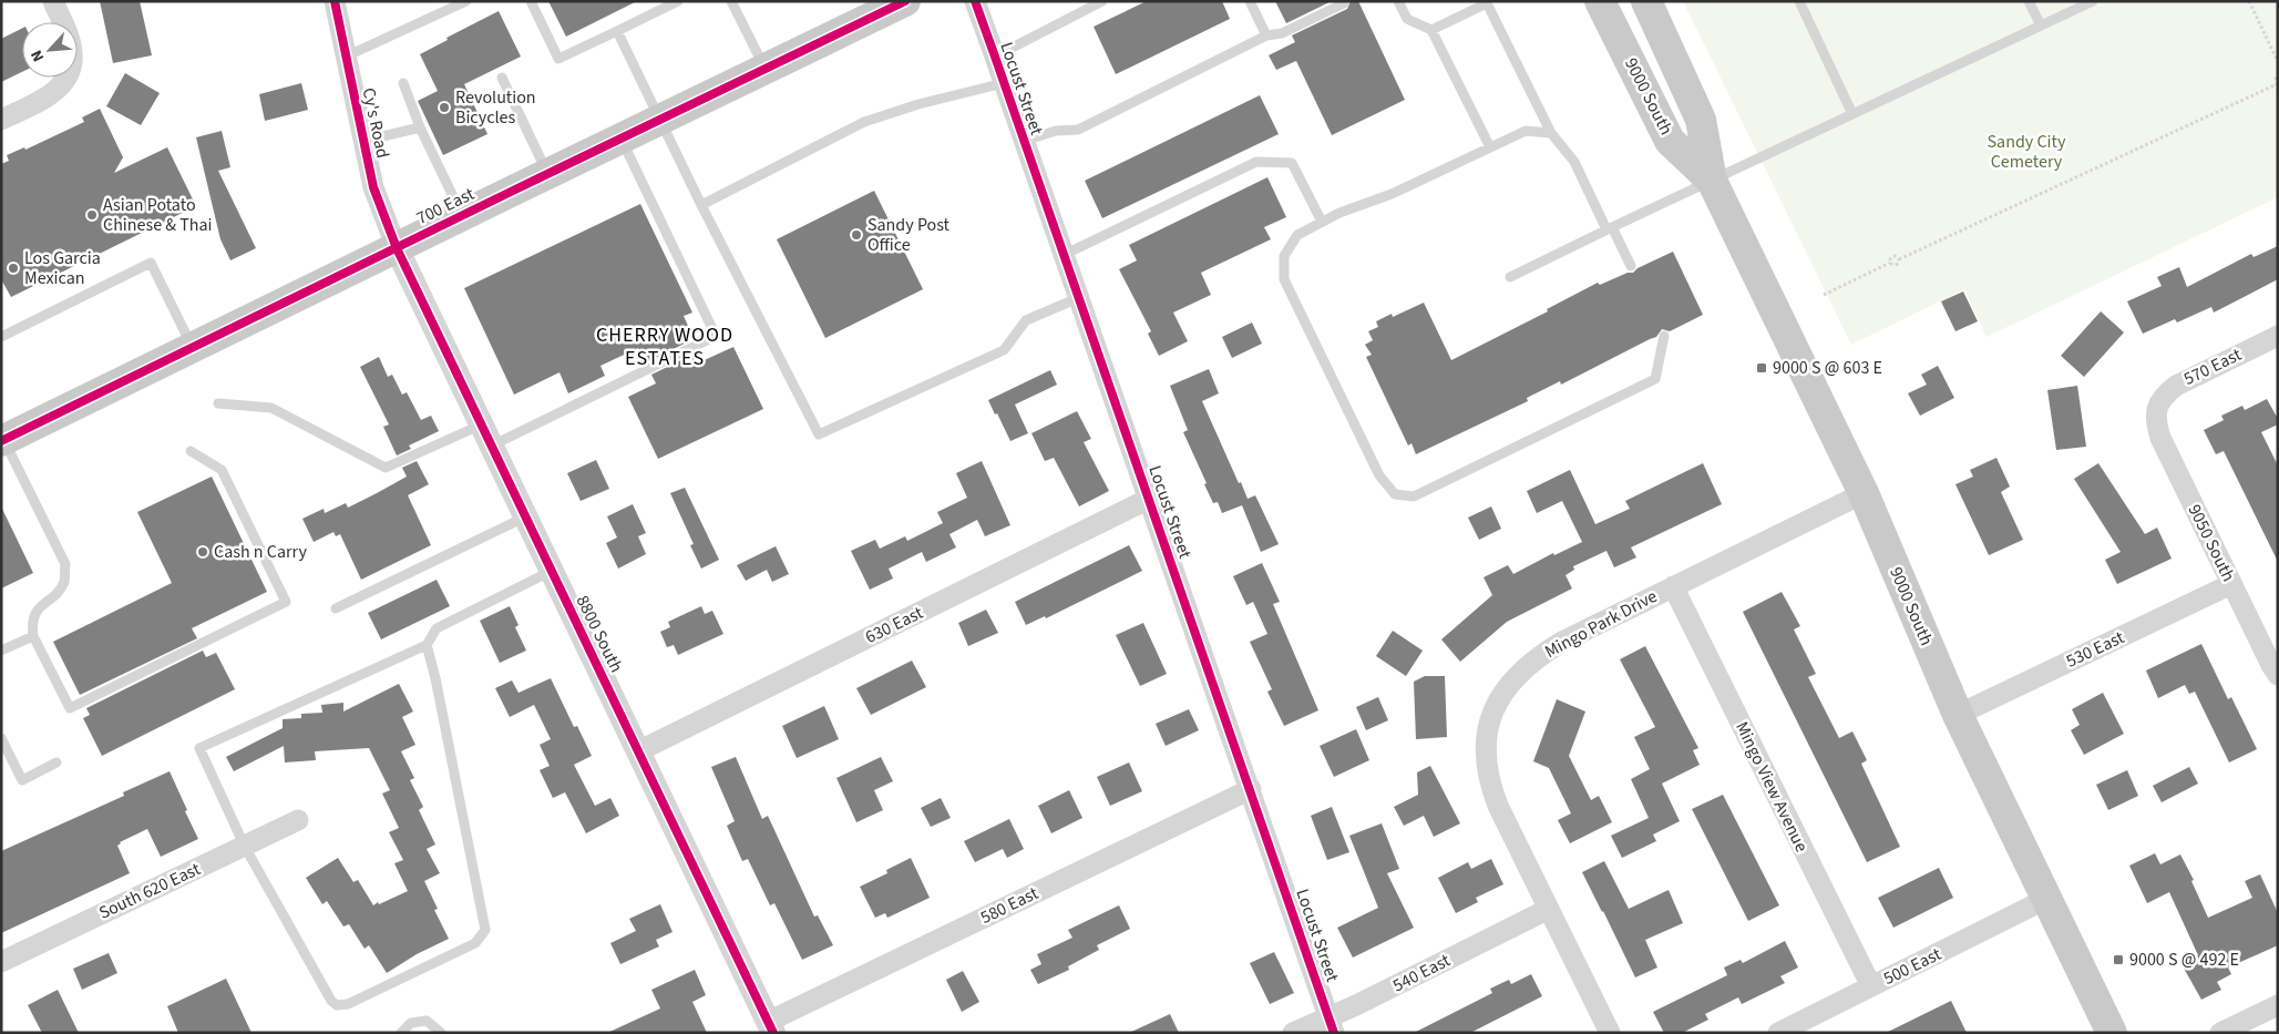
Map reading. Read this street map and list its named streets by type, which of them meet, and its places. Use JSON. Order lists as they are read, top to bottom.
{
  "streets": {
    "main road": ["9000 South", "700 East"],
    "street": [
      "Locust Street",
      "Cy's Road",
      "570 East",
      "9050 South",
      "Mingo Park Drive",
      "630 East",
      "8800 South",
      "530 East",
      "Mingo View Avenue",
      "South 620 East",
      "580 East",
      "500 East",
      "540 East"
    ]
  },
  "crossings": [
    ["Locust Street", "630 East"],
    ["Locust Street", "580 East"],
    ["Locust Street", "540 East"],
    ["9000 South", "Mingo Park Drive"],
    ["9000 South", "530 East"],
    ["9000 South", "500 East"],
    ["Cy's Road", "700 East"],
    ["Cy's Road", "8800 South"],
    ["700 East", "8800 South"],
    ["570 East", "9050 South"],
    ["9050 South", "530 East"],
    ["Mingo Park Drive", "Mingo View Avenue"],
    ["Mingo Park Drive", "540 East"],
    ["630 East", "8800 South"],
    ["8800 South", "580 East"],
    ["Mingo View Avenue", "500 East"]
  ],
  "districts": ["CHERRY WOOD ESTATES"],
  "parks": ["Sandy City Cemetery"],
  "places": {
    "other": [
      "Revolution Bicycles",
      "Asian Potato Chinese & Thai",
      "Sandy Post Office",
      "Los Garcia Mexican",
      "Cash n Carry"
    ],
    "transit": ["9000 S @ 603 E", "9000 S @ 492 E"]
  },
  "north": "bottom left"
}
